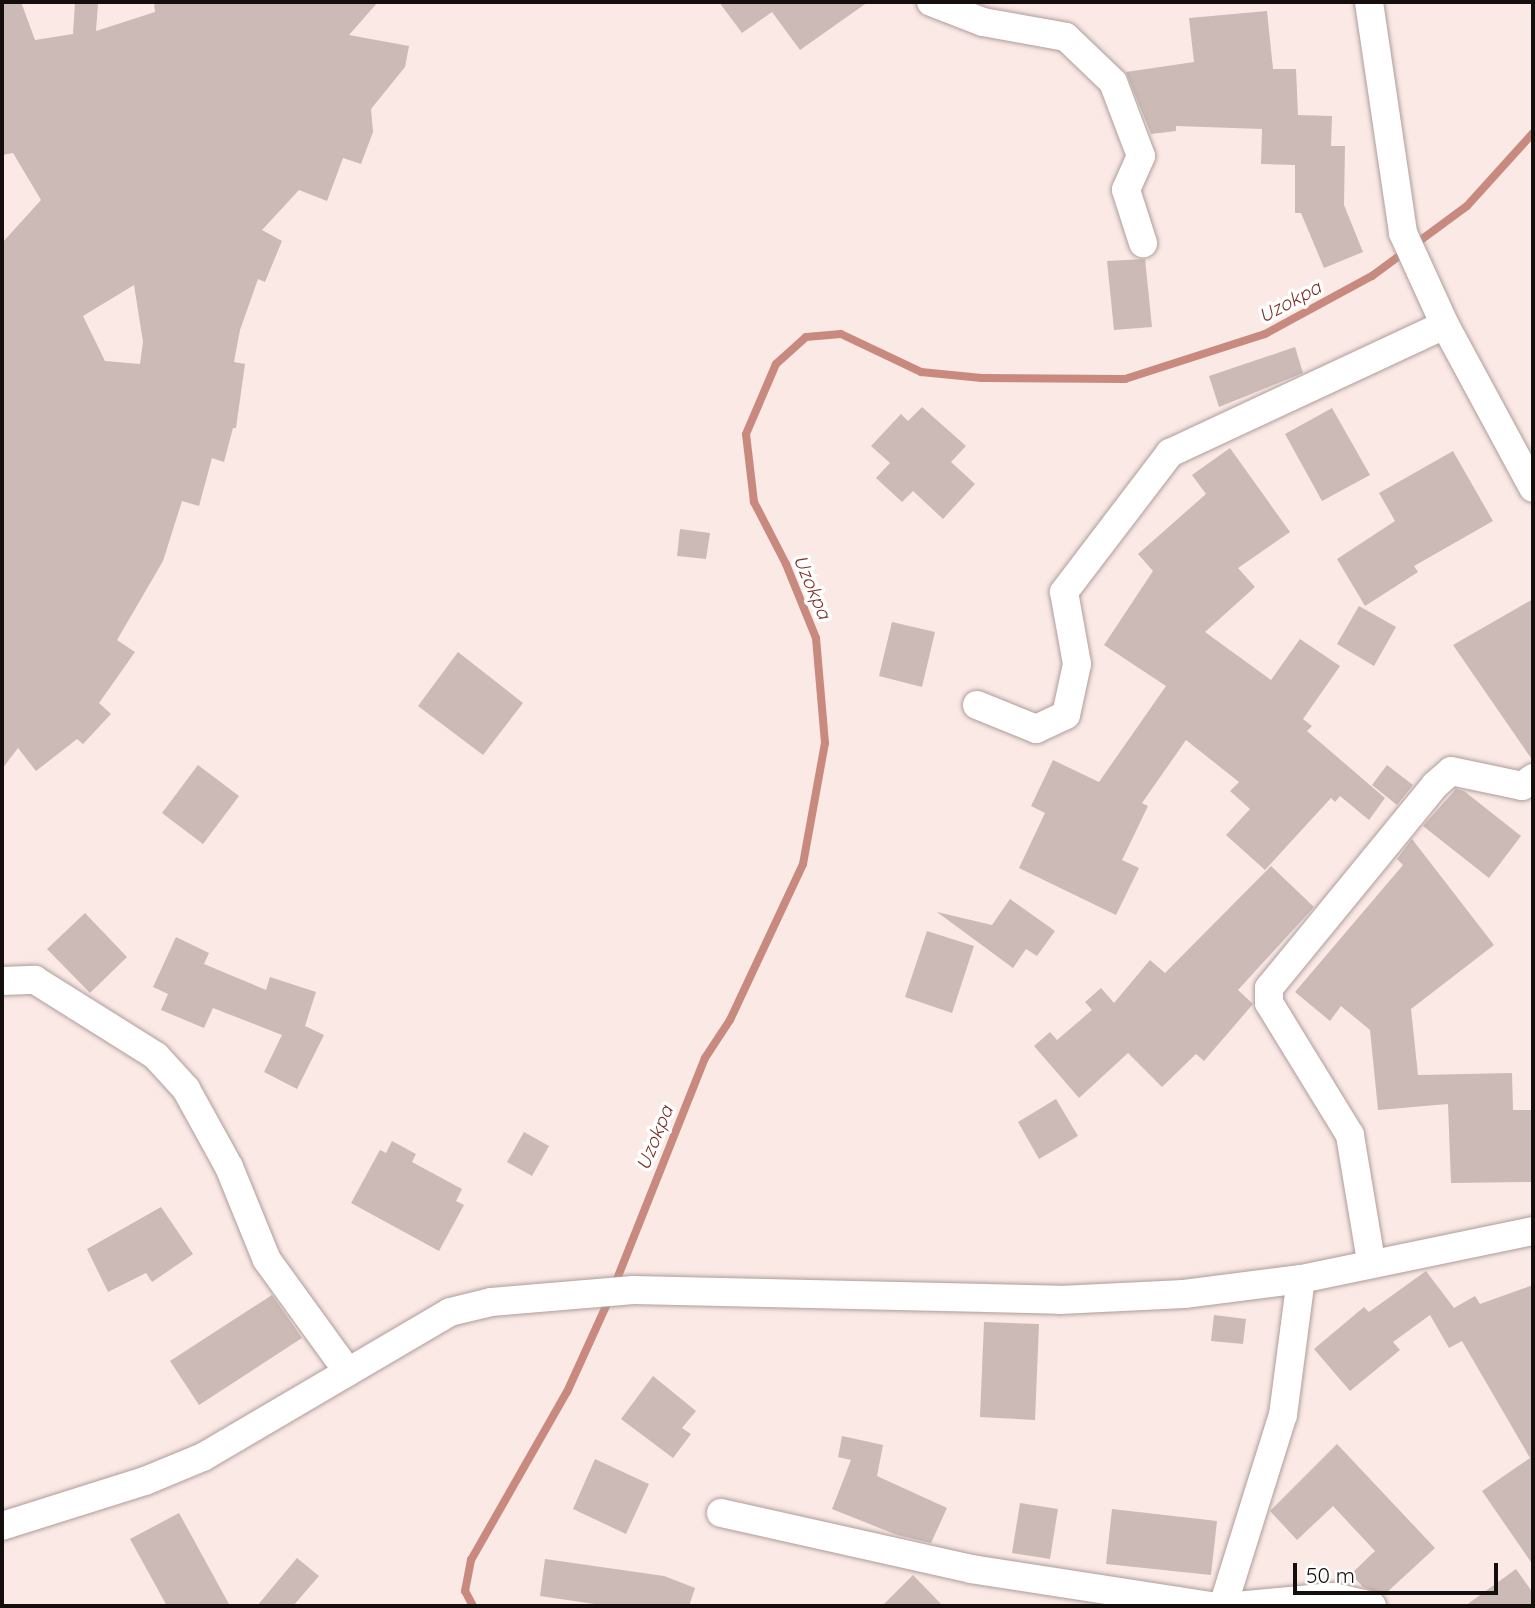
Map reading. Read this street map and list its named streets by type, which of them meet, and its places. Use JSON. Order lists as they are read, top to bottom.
{
  "water": ["Uzokpa"],
  "scale_bar": "50 m"
}
